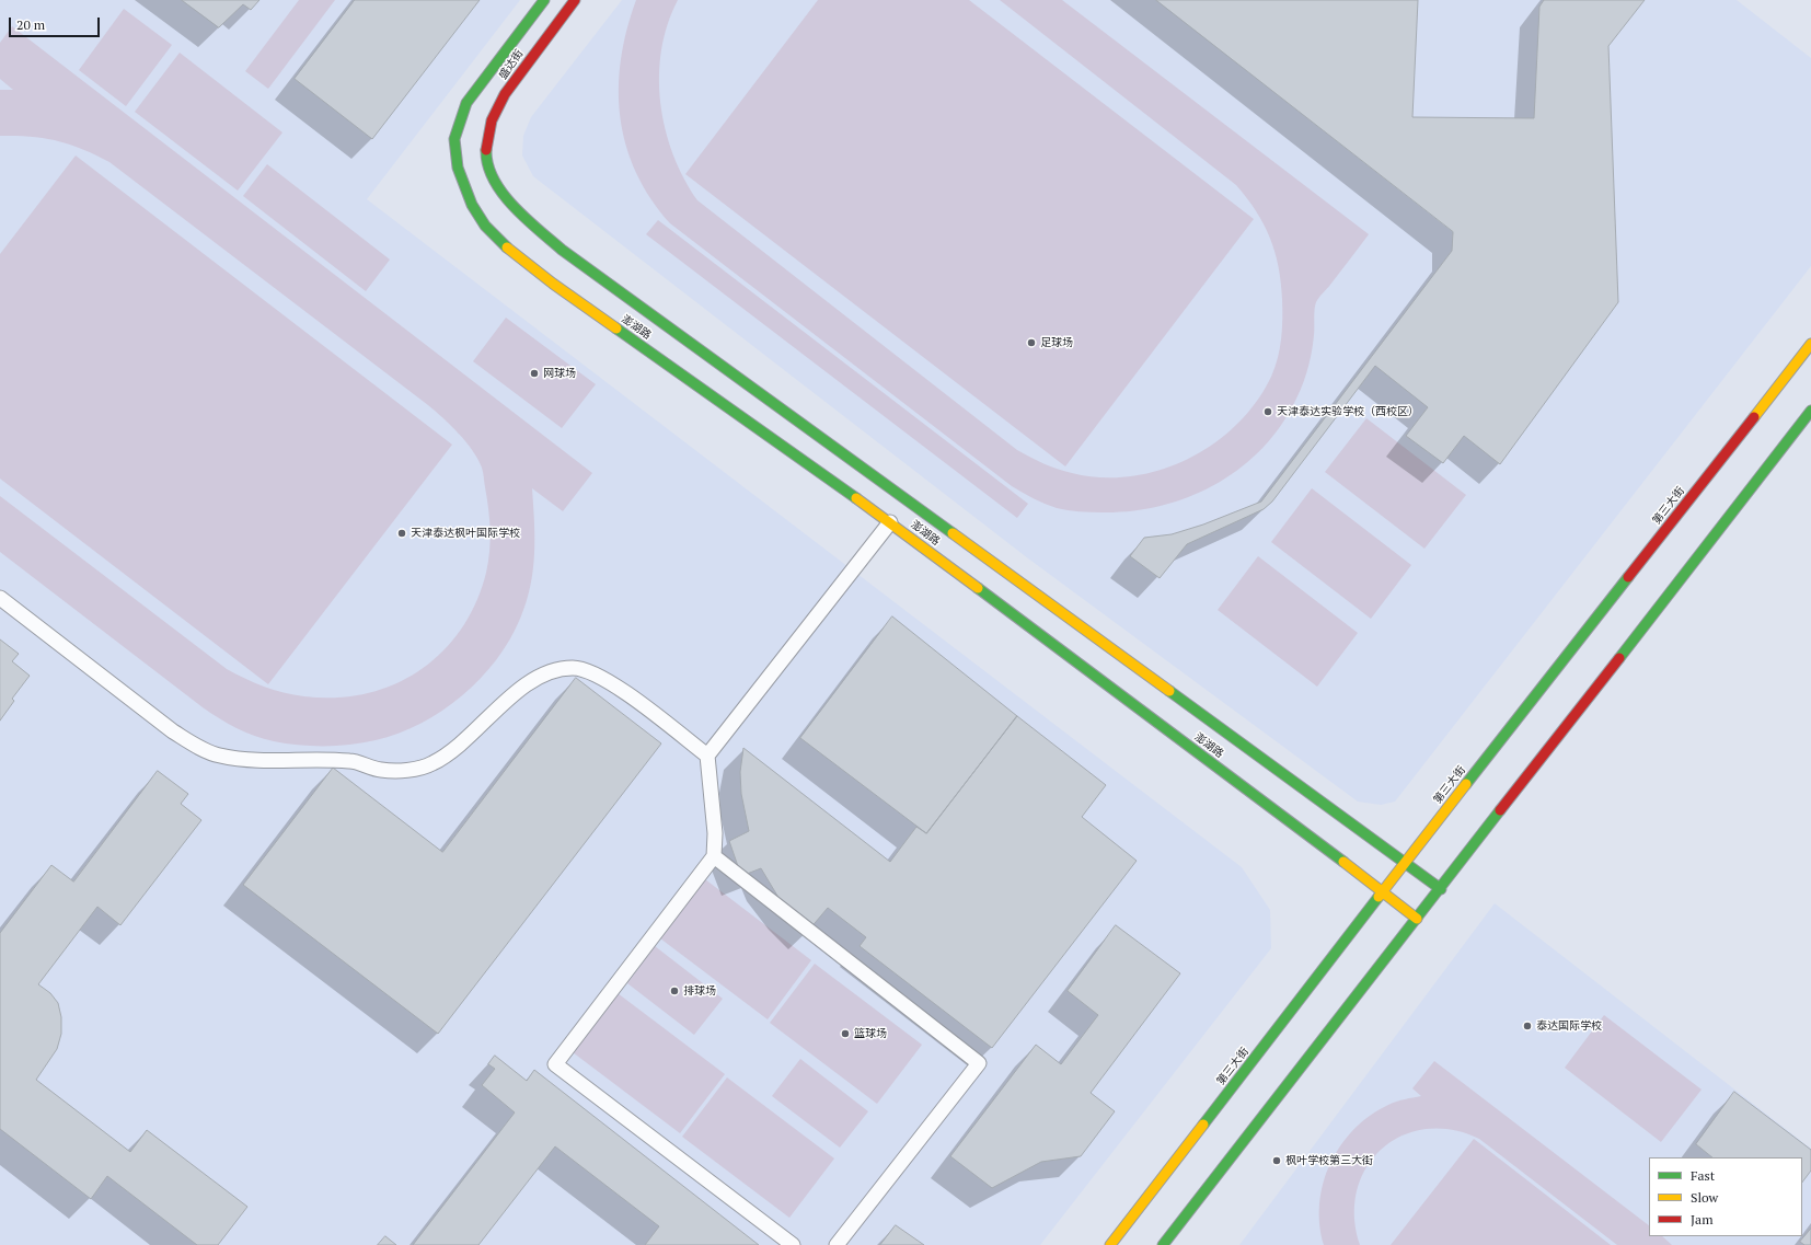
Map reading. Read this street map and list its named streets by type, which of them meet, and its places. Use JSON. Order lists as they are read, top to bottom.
{
  "streets": {
    "street": ["盛达街", "澎湖路", "第三大街"]
  },
  "crossings": [
    ["盛达街", "澎湖路"],
    ["澎湖路", "第三大街"]
  ],
  "places": [
    "足球场",
    "网球场",
    "天津泰达实验学校（西校区）",
    "天津泰达枫叶国际学校",
    "排球场",
    "泰达国际学校",
    "篮球场",
    "枫叶学校第三大街"
  ],
  "legend": ["Fast", "Slow", "Jam"],
  "scale_bar": "20 m"
}
